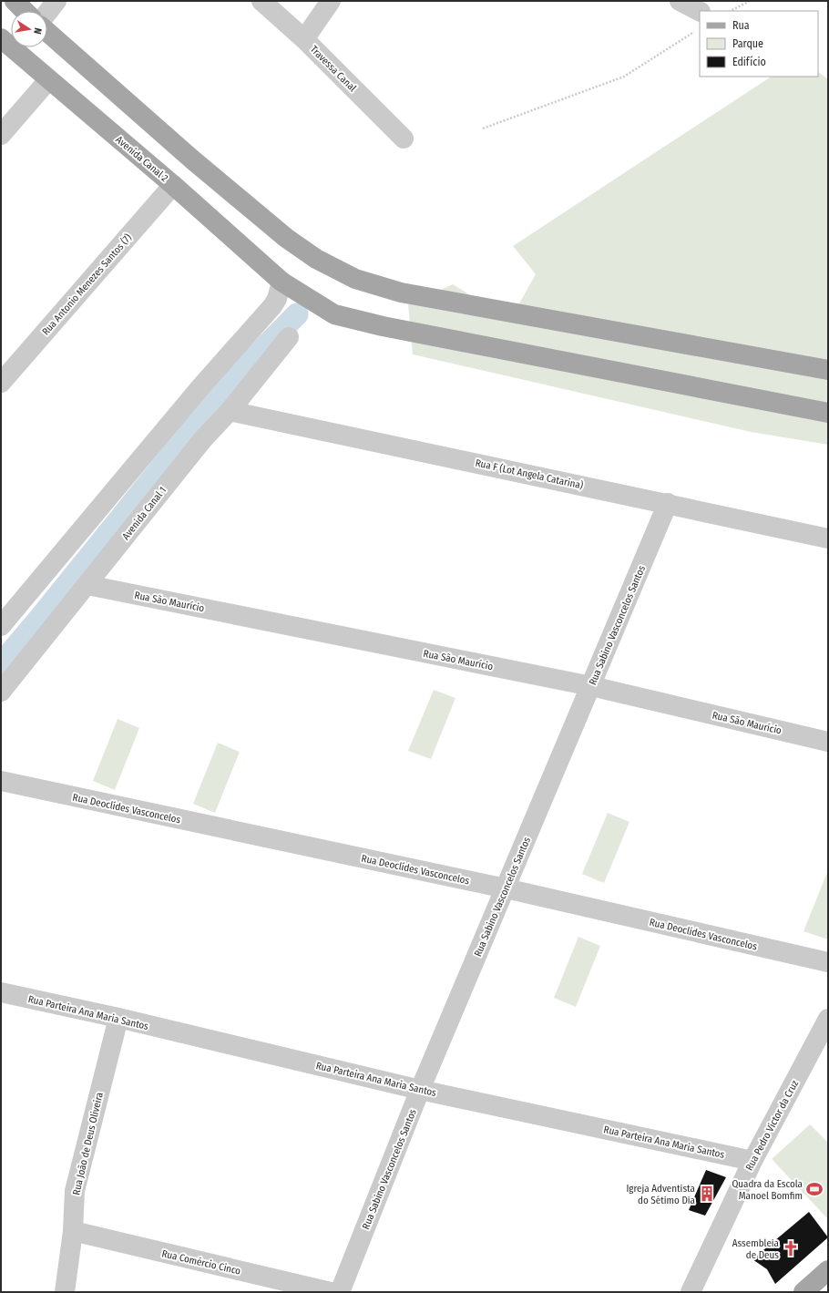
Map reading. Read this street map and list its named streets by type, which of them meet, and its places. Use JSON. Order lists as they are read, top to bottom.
{
  "streets": {
    "main road": ["Avenida Canal 2"],
    "street": [
      "Travessa Canal",
      "Rua Antonio Menezes Santos (7)",
      "Rua F (Lot Angela Catarina)",
      "Avenida Canal 1",
      "Rua São Maurício",
      "Rua Sabino Vasconcelos Santos",
      "Rua Deoclídes Vasconcelos",
      "Rua Parteira Ana Maria Santos",
      "Rua Pedro Victor da Cruz",
      "Rua João de Deus Oliveira",
      "Rua Comércio Cinco"
    ]
  },
  "crossings": [
    ["Avenida Canal 2", "Rua Antonio Menezes Santos (7)"],
    ["Rua F (Lot Angela Catarina)", "Avenida Canal 1"],
    ["Rua F (Lot Angela Catarina)", "Rua Sabino Vasconcelos Santos"],
    ["Avenida Canal 1", "Rua São Maurício"],
    ["Rua São Maurício", "Rua Sabino Vasconcelos Santos"],
    ["Rua Sabino Vasconcelos Santos", "Rua Deoclídes Vasconcelos"],
    ["Rua Sabino Vasconcelos Santos", "Rua Parteira Ana Maria Santos"],
    ["Rua Parteira Ana Maria Santos", "Rua Pedro Victor da Cruz"],
    ["Rua Parteira Ana Maria Santos", "Rua João de Deus Oliveira"],
    ["Rua João de Deus Oliveira", "Rua Comércio Cinco"]
  ],
  "places": {
    "sports": ["Quadra da Escola Manoel Bomfim"],
    "building": ["Igreja Adventista do Sétimo Dia"],
    "church": ["Assembleia de Deus"]
  },
  "legend": ["Rua", "Parque", "Edifício"],
  "north": "right"
}
